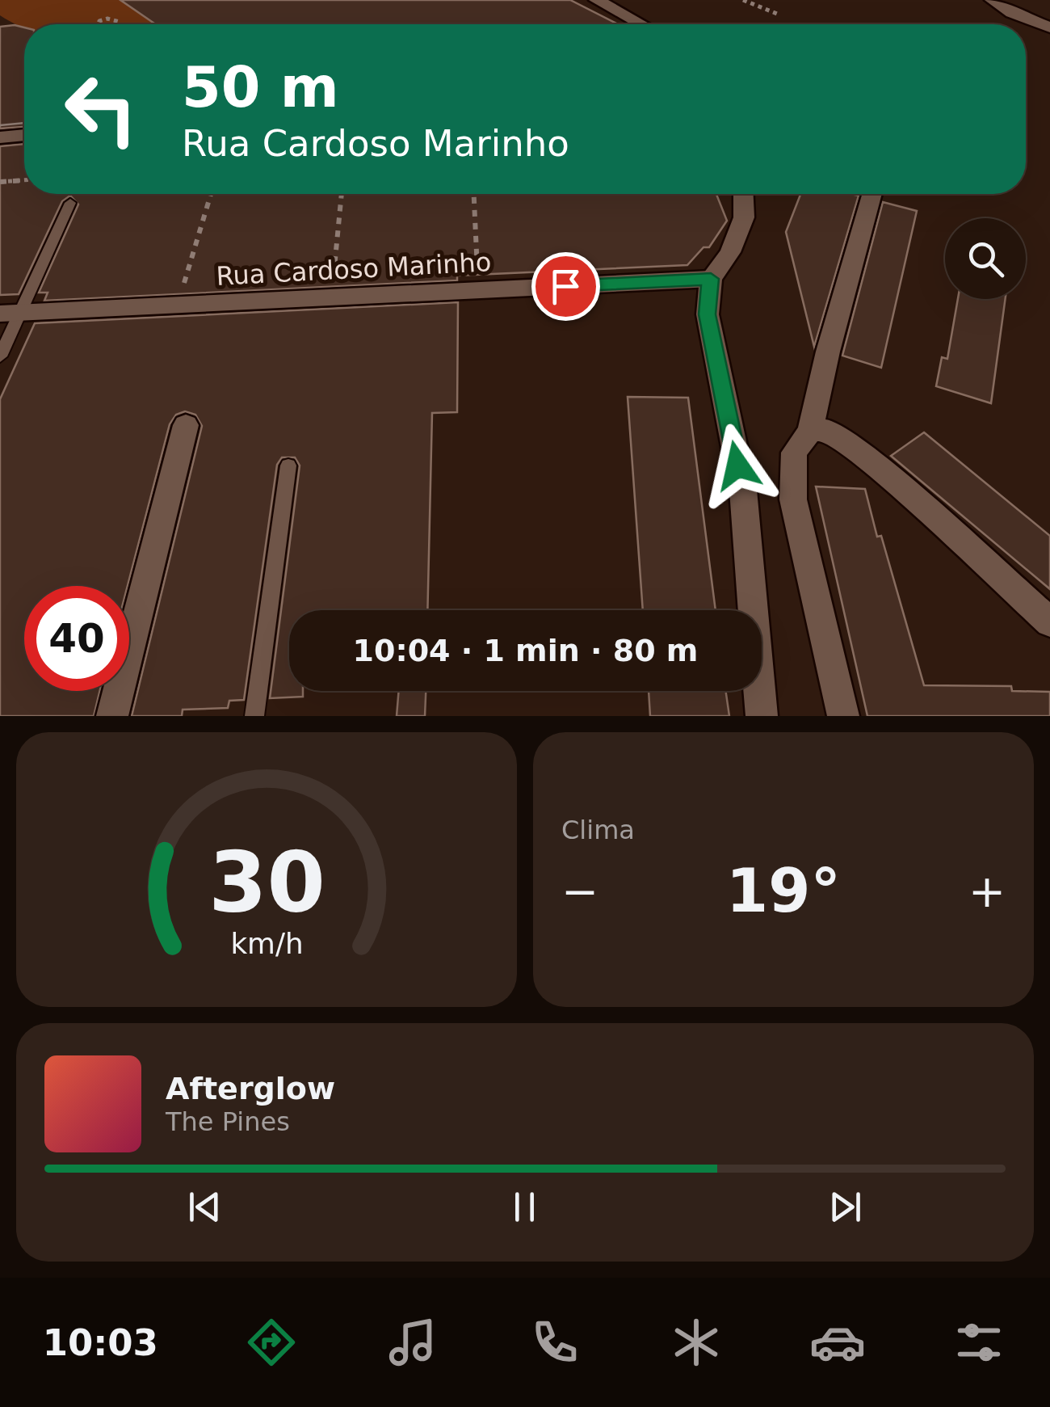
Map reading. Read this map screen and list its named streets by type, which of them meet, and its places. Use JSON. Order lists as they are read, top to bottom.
{
  "streets": {
    "street": ["Rua Cardoso Marinho"]
  },
  "page": {
    "turn": ["50 m", "Rua Cardoso Marinho"],
    "limit": "40",
    "trip": "10:04 · 1 min · 80 m",
    "tile": "Clima",
    "heat": ["−", "19°", "+"],
    "song": ["Afterglow", "The Pines"],
    "tabs": "10:03",
    "gauge": ["30", "km/h"]
  }
}
